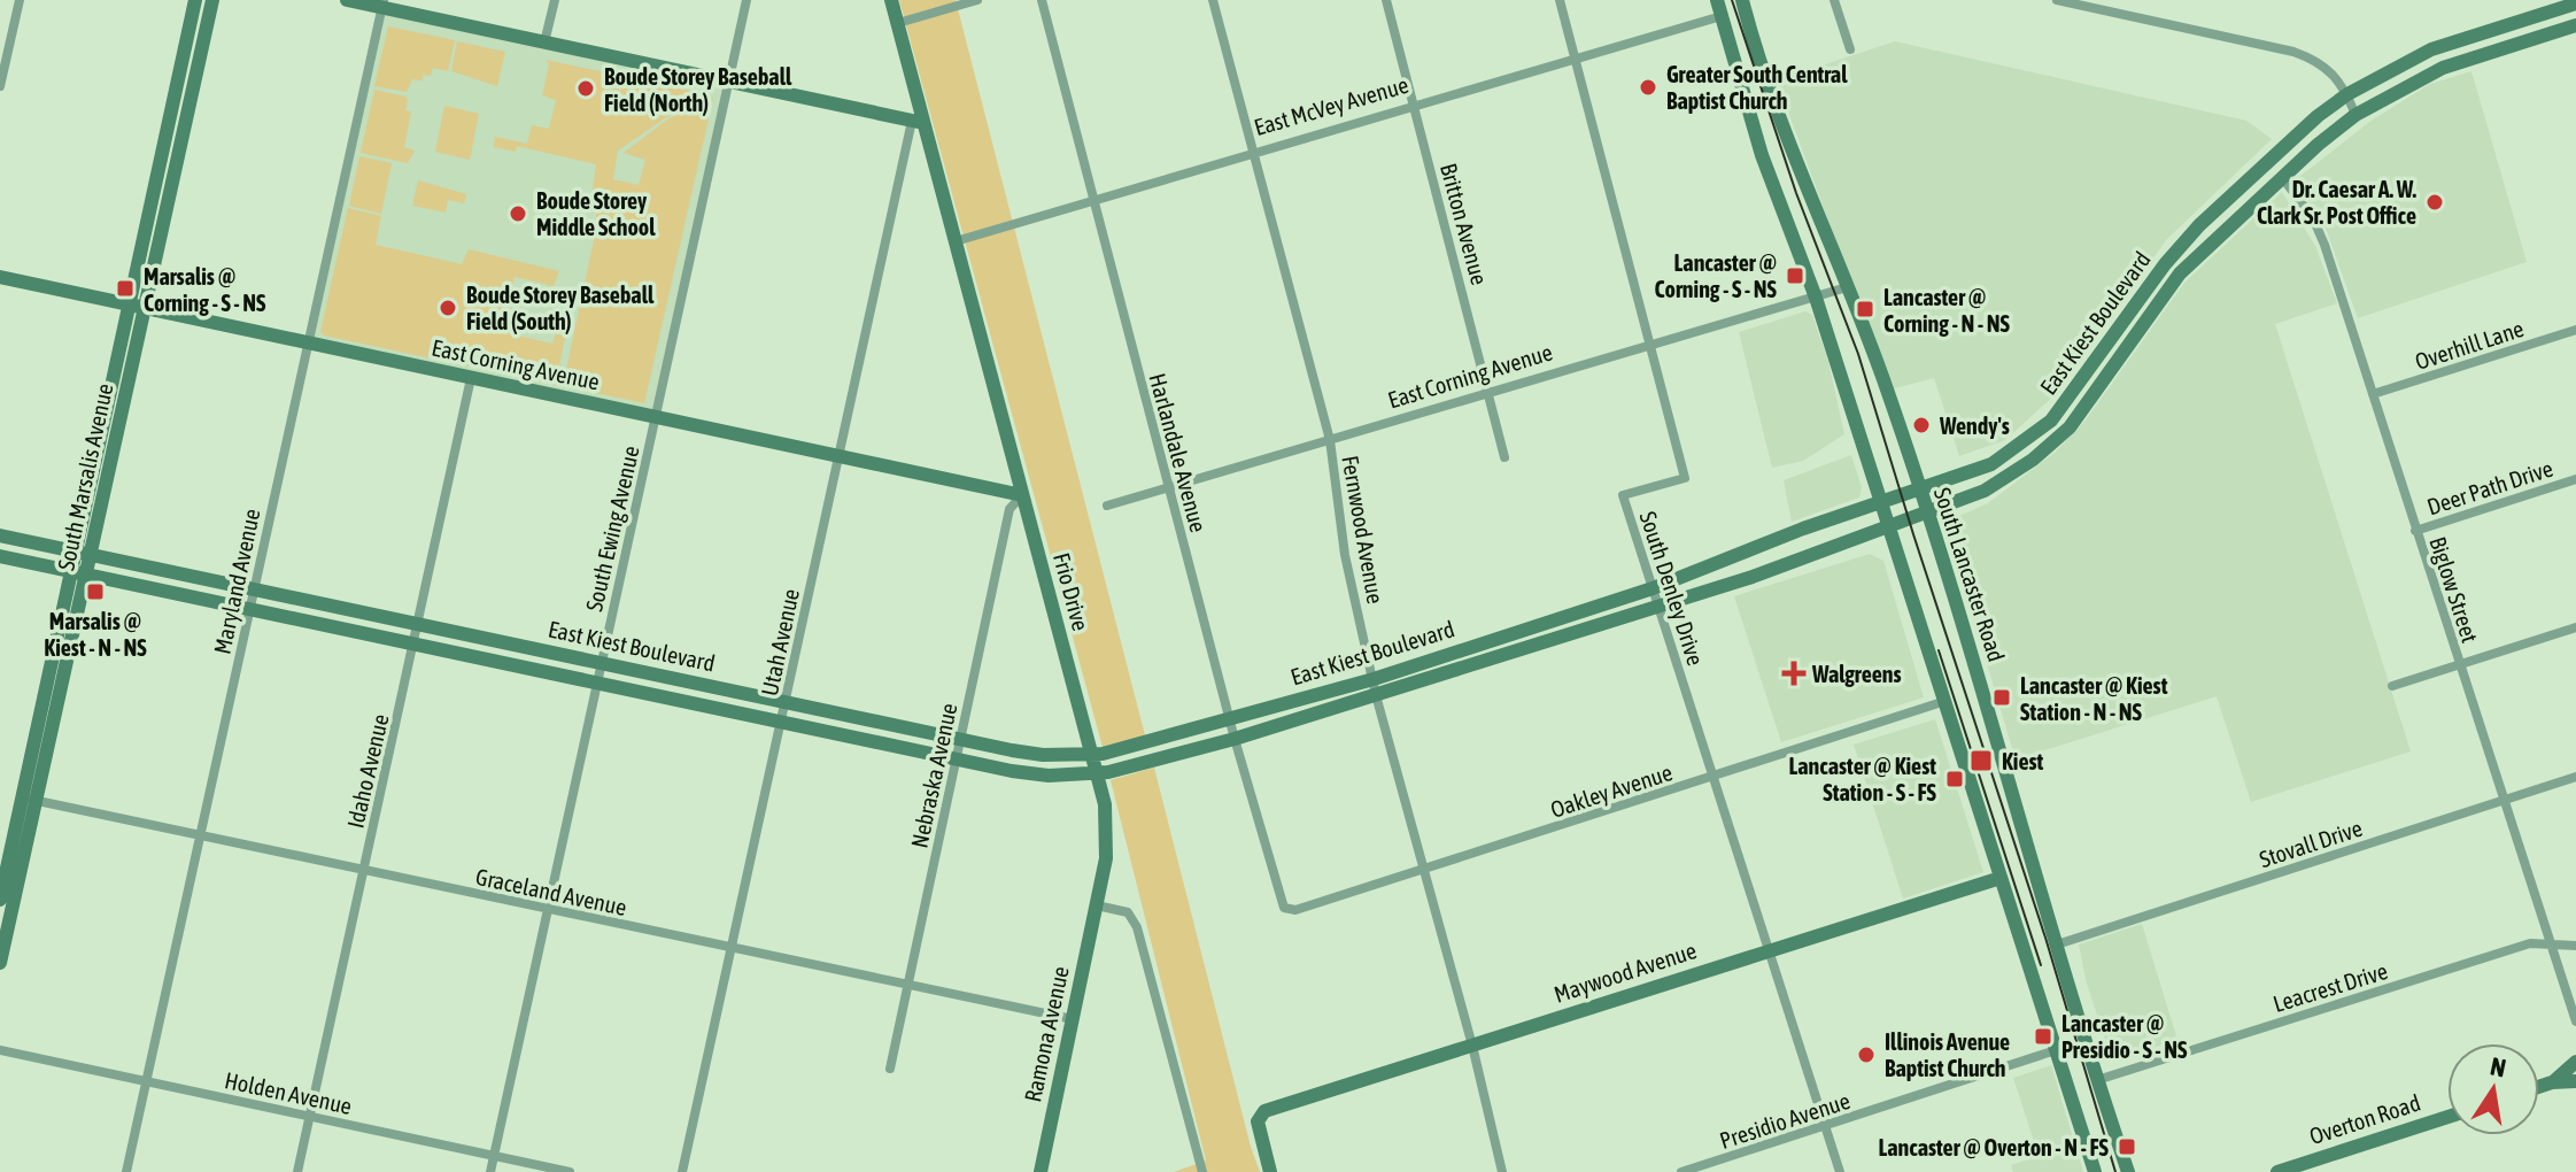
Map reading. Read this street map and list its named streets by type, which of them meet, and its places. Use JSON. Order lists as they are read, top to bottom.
{
  "streets": {
    "main road": [
      "East Kiest Boulevard",
      "East Corning Avenue",
      "South Marsalis Avenue",
      "South Lancaster Road",
      "Frio Drive",
      "Maywood Avenue",
      "Ramona Avenue",
      "Overton Road"
    ],
    "street": [
      "East McVey Avenue",
      "Britton Avenue",
      "Overhill Lane",
      "Harlandale Avenue",
      "Deer Path Drive",
      "South Ewing Avenue",
      "Fernwood Avenue",
      "Maryland Avenue",
      "South Denley Drive",
      "Biglow Street",
      "Utah Avenue",
      "Idaho Avenue",
      "Nebraska Avenue",
      "Oakley Avenue",
      "Stovall Drive",
      "Graceland Avenue",
      "Leacrest Drive",
      "Holden Avenue",
      "Presidio Avenue"
    ]
  },
  "crossings": [
    ["East McVey Avenue", "Britton Avenue"],
    ["East McVey Avenue", "Harlandale Avenue"],
    ["East McVey Avenue", "Fernwood Avenue"],
    ["East McVey Avenue", "South Denley Drive"],
    ["East McVey Avenue", "Frio Drive"],
    ["Britton Avenue", "East Corning Avenue"],
    ["East Kiest Boulevard", "Harlandale Avenue"],
    ["East Kiest Boulevard", "South Marsalis Avenue"],
    ["East Kiest Boulevard", "South Ewing Avenue"],
    ["East Kiest Boulevard", "Fernwood Avenue"],
    ["East Kiest Boulevard", "South Lancaster Road"],
    ["East Kiest Boulevard", "Maryland Avenue"],
    ["East Kiest Boulevard", "South Denley Drive"],
    ["East Kiest Boulevard", "Biglow Street"],
    ["East Kiest Boulevard", "Frio Drive"],
    ["East Kiest Boulevard", "Utah Avenue"],
    ["East Kiest Boulevard", "Idaho Avenue"],
    ["East Kiest Boulevard", "Nebraska Avenue"],
    ["Overhill Lane", "Biglow Street"],
    ["East Corning Avenue", "Harlandale Avenue"],
    ["East Corning Avenue", "South Marsalis Avenue"],
    ["East Corning Avenue", "South Ewing Avenue"],
    ["East Corning Avenue", "Fernwood Avenue"],
    ["East Corning Avenue", "South Lancaster Road"],
    ["East Corning Avenue", "Maryland Avenue"],
    ["East Corning Avenue", "South Denley Drive"],
    ["East Corning Avenue", "Frio Drive"],
    ["East Corning Avenue", "Utah Avenue"],
    ["East Corning Avenue", "Idaho Avenue"],
    ["East Corning Avenue", "Nebraska Avenue"],
    ["Harlandale Avenue", "Oakley Avenue"],
    ["South Marsalis Avenue", "Graceland Avenue"],
    ["Deer Path Drive", "Biglow Street"],
    ["South Ewing Avenue", "Graceland Avenue"],
    ["South Ewing Avenue", "Holden Avenue"],
    ["Fernwood Avenue", "Oakley Avenue"],
    ["Fernwood Avenue", "Maywood Avenue"],
    ["South Lancaster Road", "Stovall Drive"],
    ["South Lancaster Road", "Leacrest Drive"],
    ["Maryland Avenue", "Graceland Avenue"],
    ["Maryland Avenue", "Holden Avenue"],
    ["South Denley Drive", "Oakley Avenue"],
    ["South Denley Drive", "Maywood Avenue"],
    ["South Denley Drive", "Presidio Avenue"],
    ["Biglow Street", "Stovall Drive"],
    ["Biglow Street", "Leacrest Drive"],
    ["Frio Drive", "Utah Avenue"],
    ["Frio Drive", "Nebraska Avenue"],
    ["Frio Drive", "Ramona Avenue"],
    ["Utah Avenue", "Graceland Avenue"],
    ["Idaho Avenue", "Graceland Avenue"],
    ["Idaho Avenue", "Holden Avenue"],
    ["Nebraska Avenue", "Graceland Avenue"],
    ["Graceland Avenue", "Ramona Avenue"]
  ],
  "places": {
    "other": [
      "Greater South Central Baptist Church",
      "Boude Storey Baseball Field (North)",
      "Dr. Caesar A. W. Clark Sr. Post Office",
      "Boude Storey Middle School",
      "Boude Storey Baseball Field (South)",
      "Wendy's",
      "Illinois Avenue Baptist Church"
    ],
    "transit": [
      "Lancaster @ Corning - S - NS",
      "Marsalis @ Corning - S - NS",
      "Lancaster @ Corning - N - NS",
      "Marsalis @ Kiest - N - NS",
      "Lancaster @ Kiest Station - N - NS",
      "Kiest",
      "Lancaster @ Kiest Station - S - FS",
      "Lancaster @ Presidio - S - NS",
      "Lancaster @ Overton - N - FS"
    ],
    "health": ["Walgreens"]
  },
  "north": "top"
}
